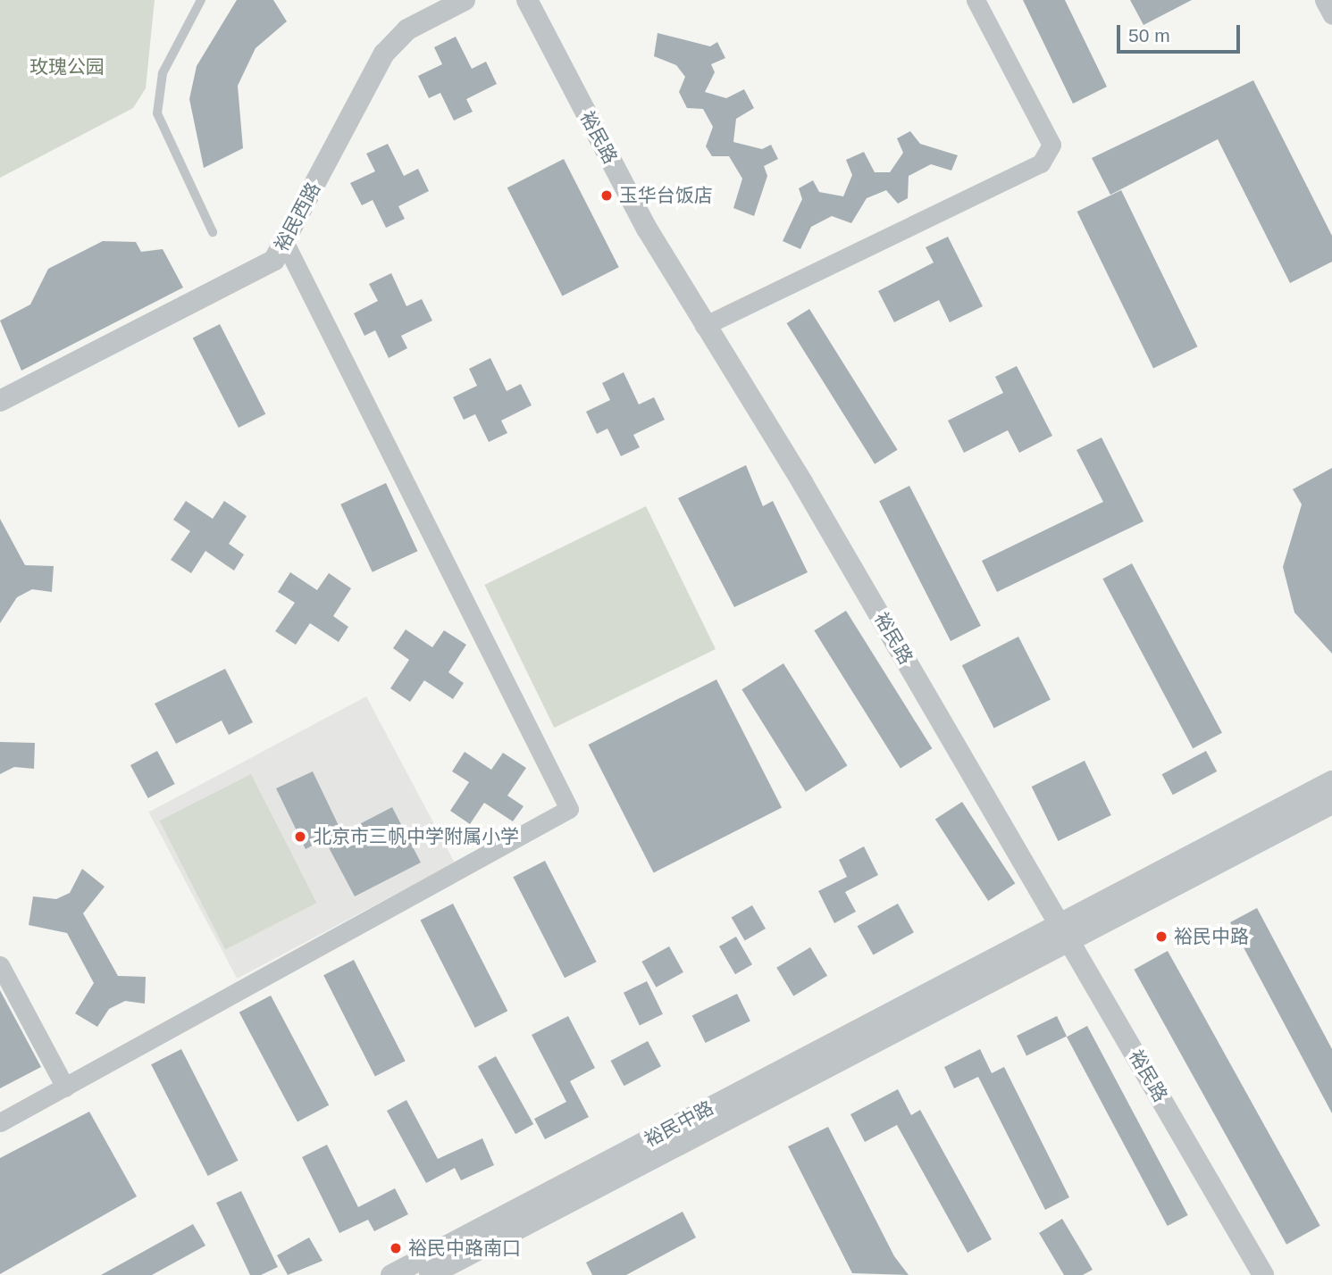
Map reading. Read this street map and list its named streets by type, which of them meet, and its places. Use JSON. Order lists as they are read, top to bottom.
{
  "streets": {
    "street": ["裕民路", "裕民西路", "裕民中路"]
  },
  "crossings": [
    ["裕民路", "裕民中路"]
  ],
  "parks": ["玫瑰公园"],
  "places": [
    "玉华台饭店",
    "北京市三帆中学附属小学",
    "裕民中路",
    "裕民中路南口"
  ],
  "scale_bar": "50 m"
}
